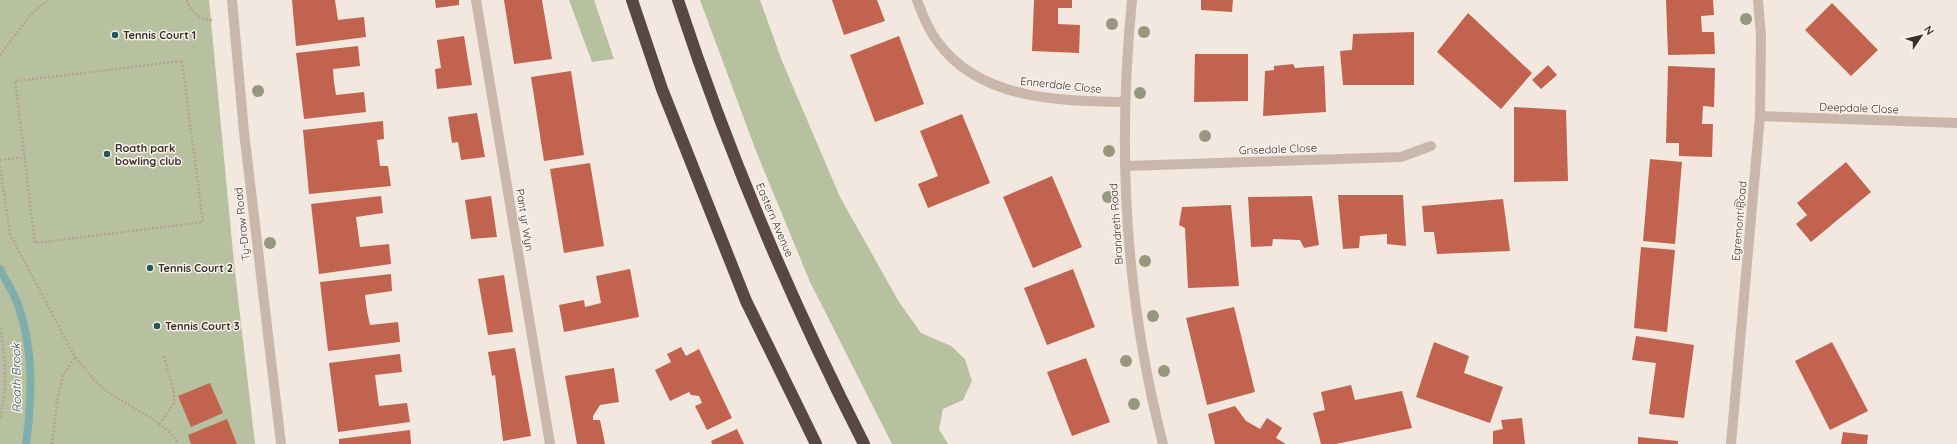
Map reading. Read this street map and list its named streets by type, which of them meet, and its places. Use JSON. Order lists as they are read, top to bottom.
{
  "streets": {
    "highway": ["Eastern Avenue"],
    "street": [
      "Ennerdale Close",
      "Deepdale Close",
      "Grisedale Close",
      "Pant yr Wyn",
      "Egremont Road",
      "Ty-Draw Road",
      "Brandreth Road"
    ]
  },
  "crossings": [
    ["Ennerdale Close", "Brandreth Road"],
    ["Deepdale Close", "Egremont Road"],
    ["Grisedale Close", "Brandreth Road"]
  ],
  "water": ["Roath Brook"],
  "places": [
    "Tennis Court 1",
    "Roath park bowling club",
    "Tennis Court 2",
    "Tennis Court 3"
  ],
  "north": "top right"
}
